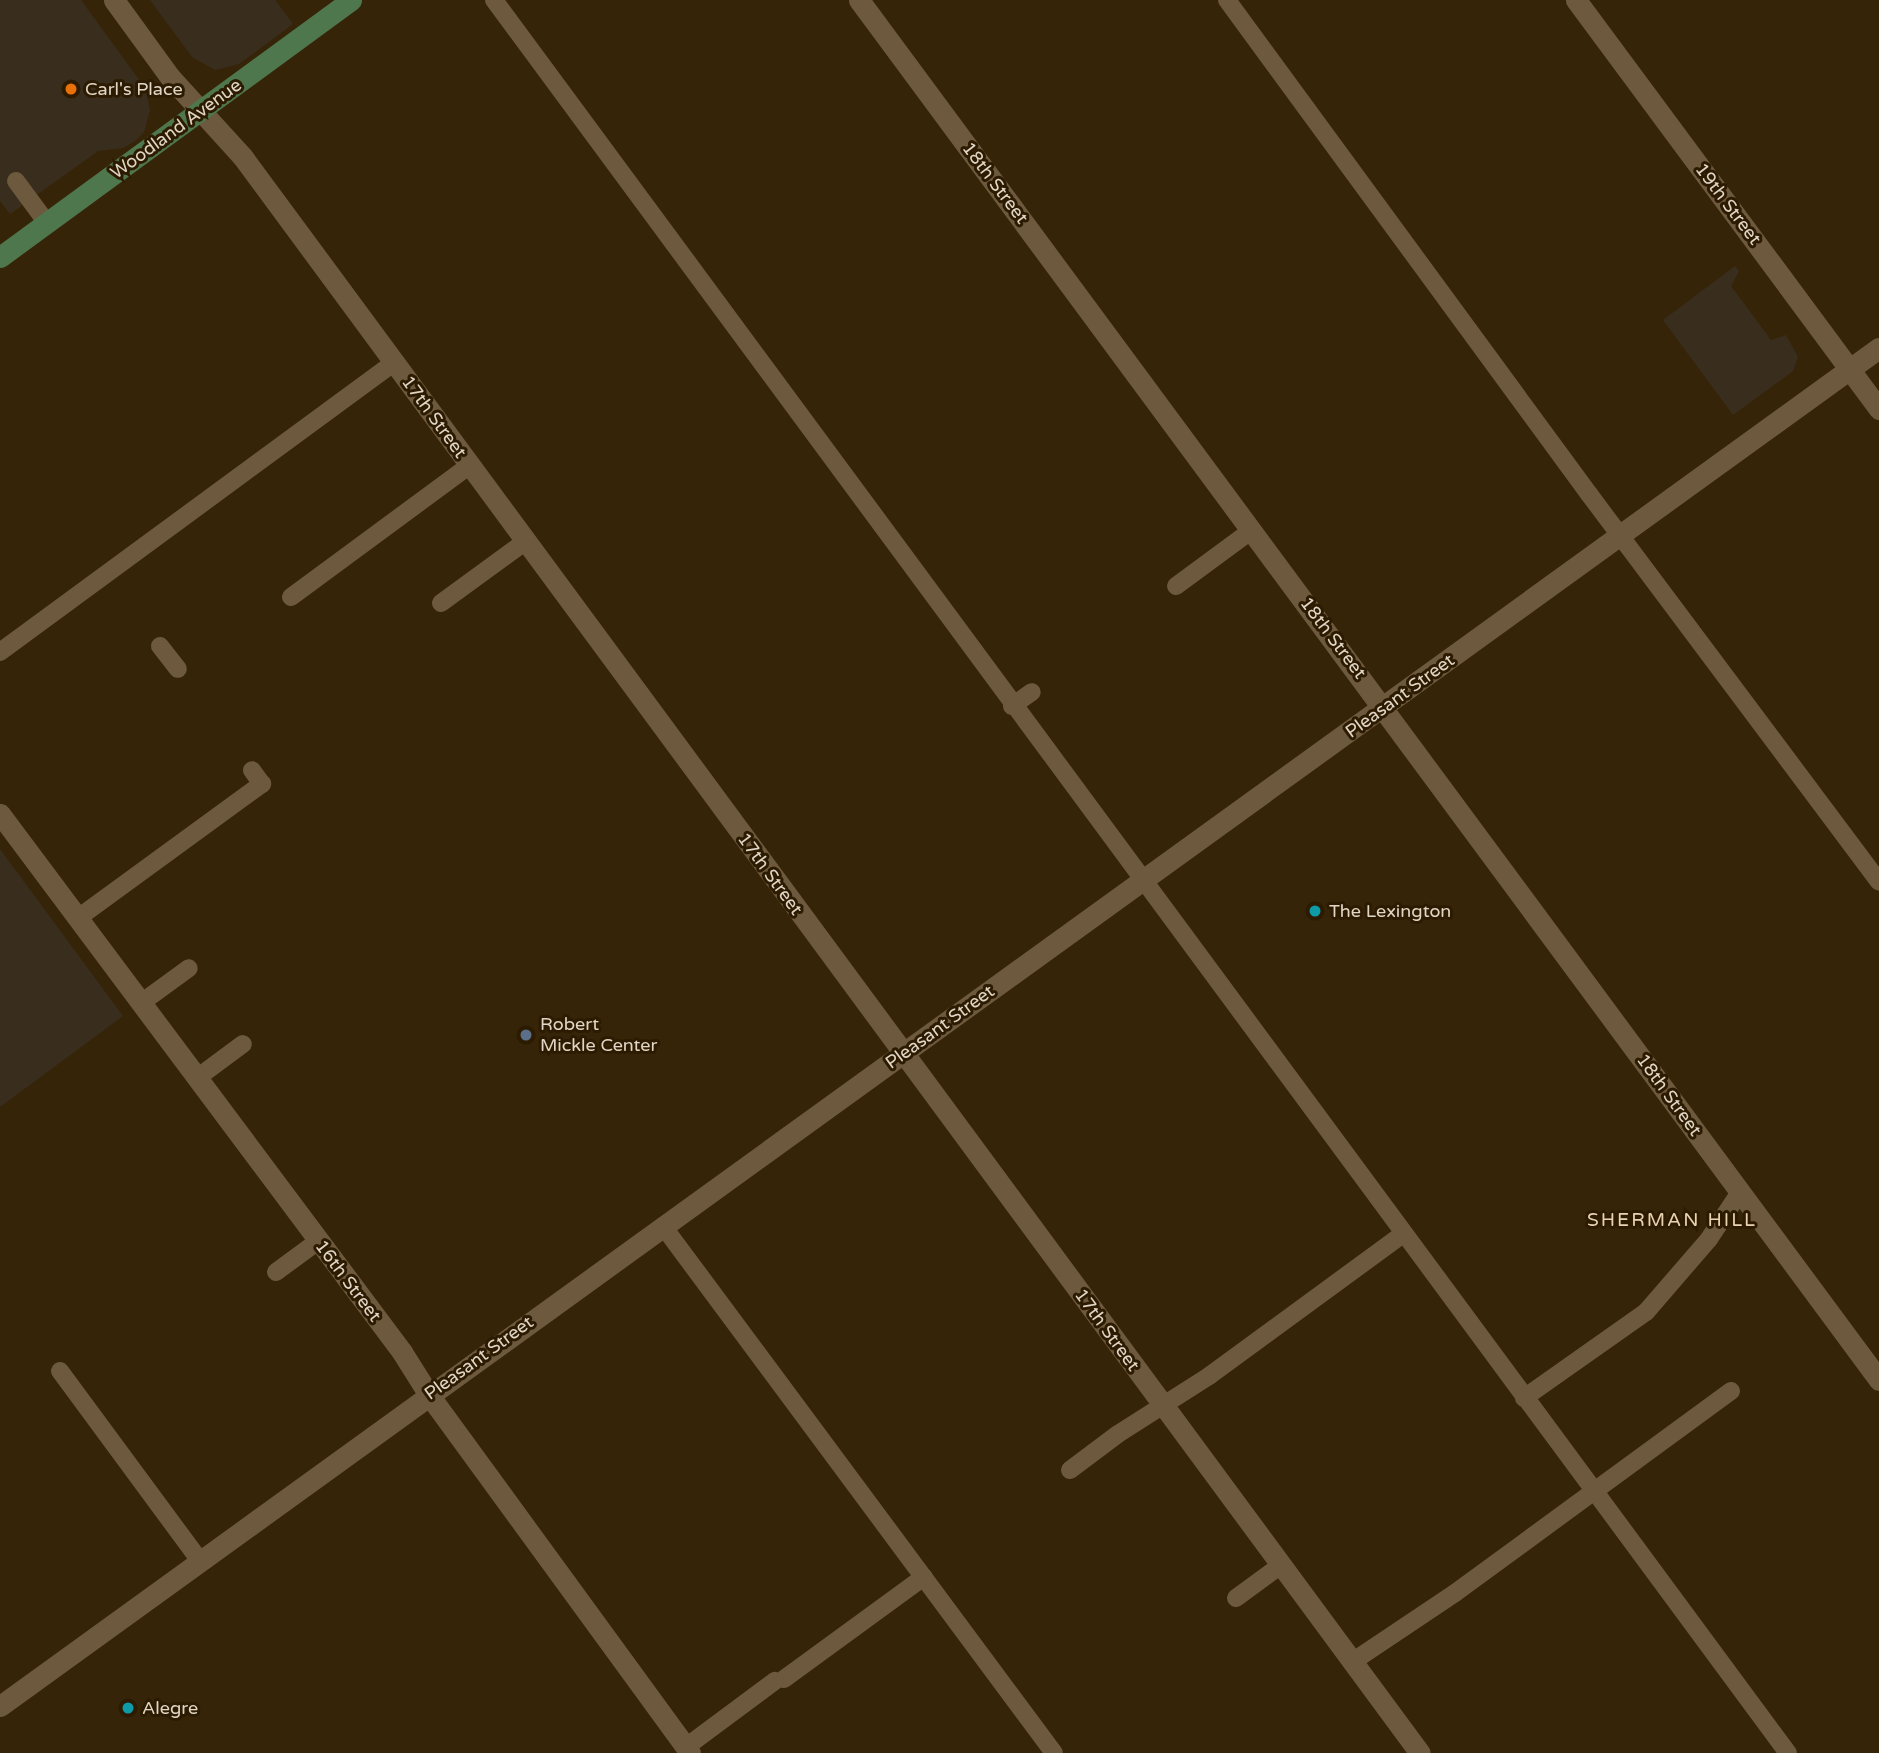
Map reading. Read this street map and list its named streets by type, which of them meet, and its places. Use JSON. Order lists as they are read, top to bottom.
{
  "streets": {
    "street": [
      "Woodland Avenue",
      "18th Street",
      "19th Street",
      "17th Street",
      "Pleasant Street",
      "16th Street"
    ]
  },
  "crossings": [
    ["Woodland Avenue", "17th Street"],
    ["18th Street", "Pleasant Street"],
    ["19th Street", "Pleasant Street"],
    ["17th Street", "Pleasant Street"],
    ["Pleasant Street", "16th Street"]
  ],
  "districts": ["SHERMAN HILL"],
  "places": [
    "Carl's Place",
    "The Lexington",
    "Robert Mickle Center",
    "Alegre"
  ]
}
